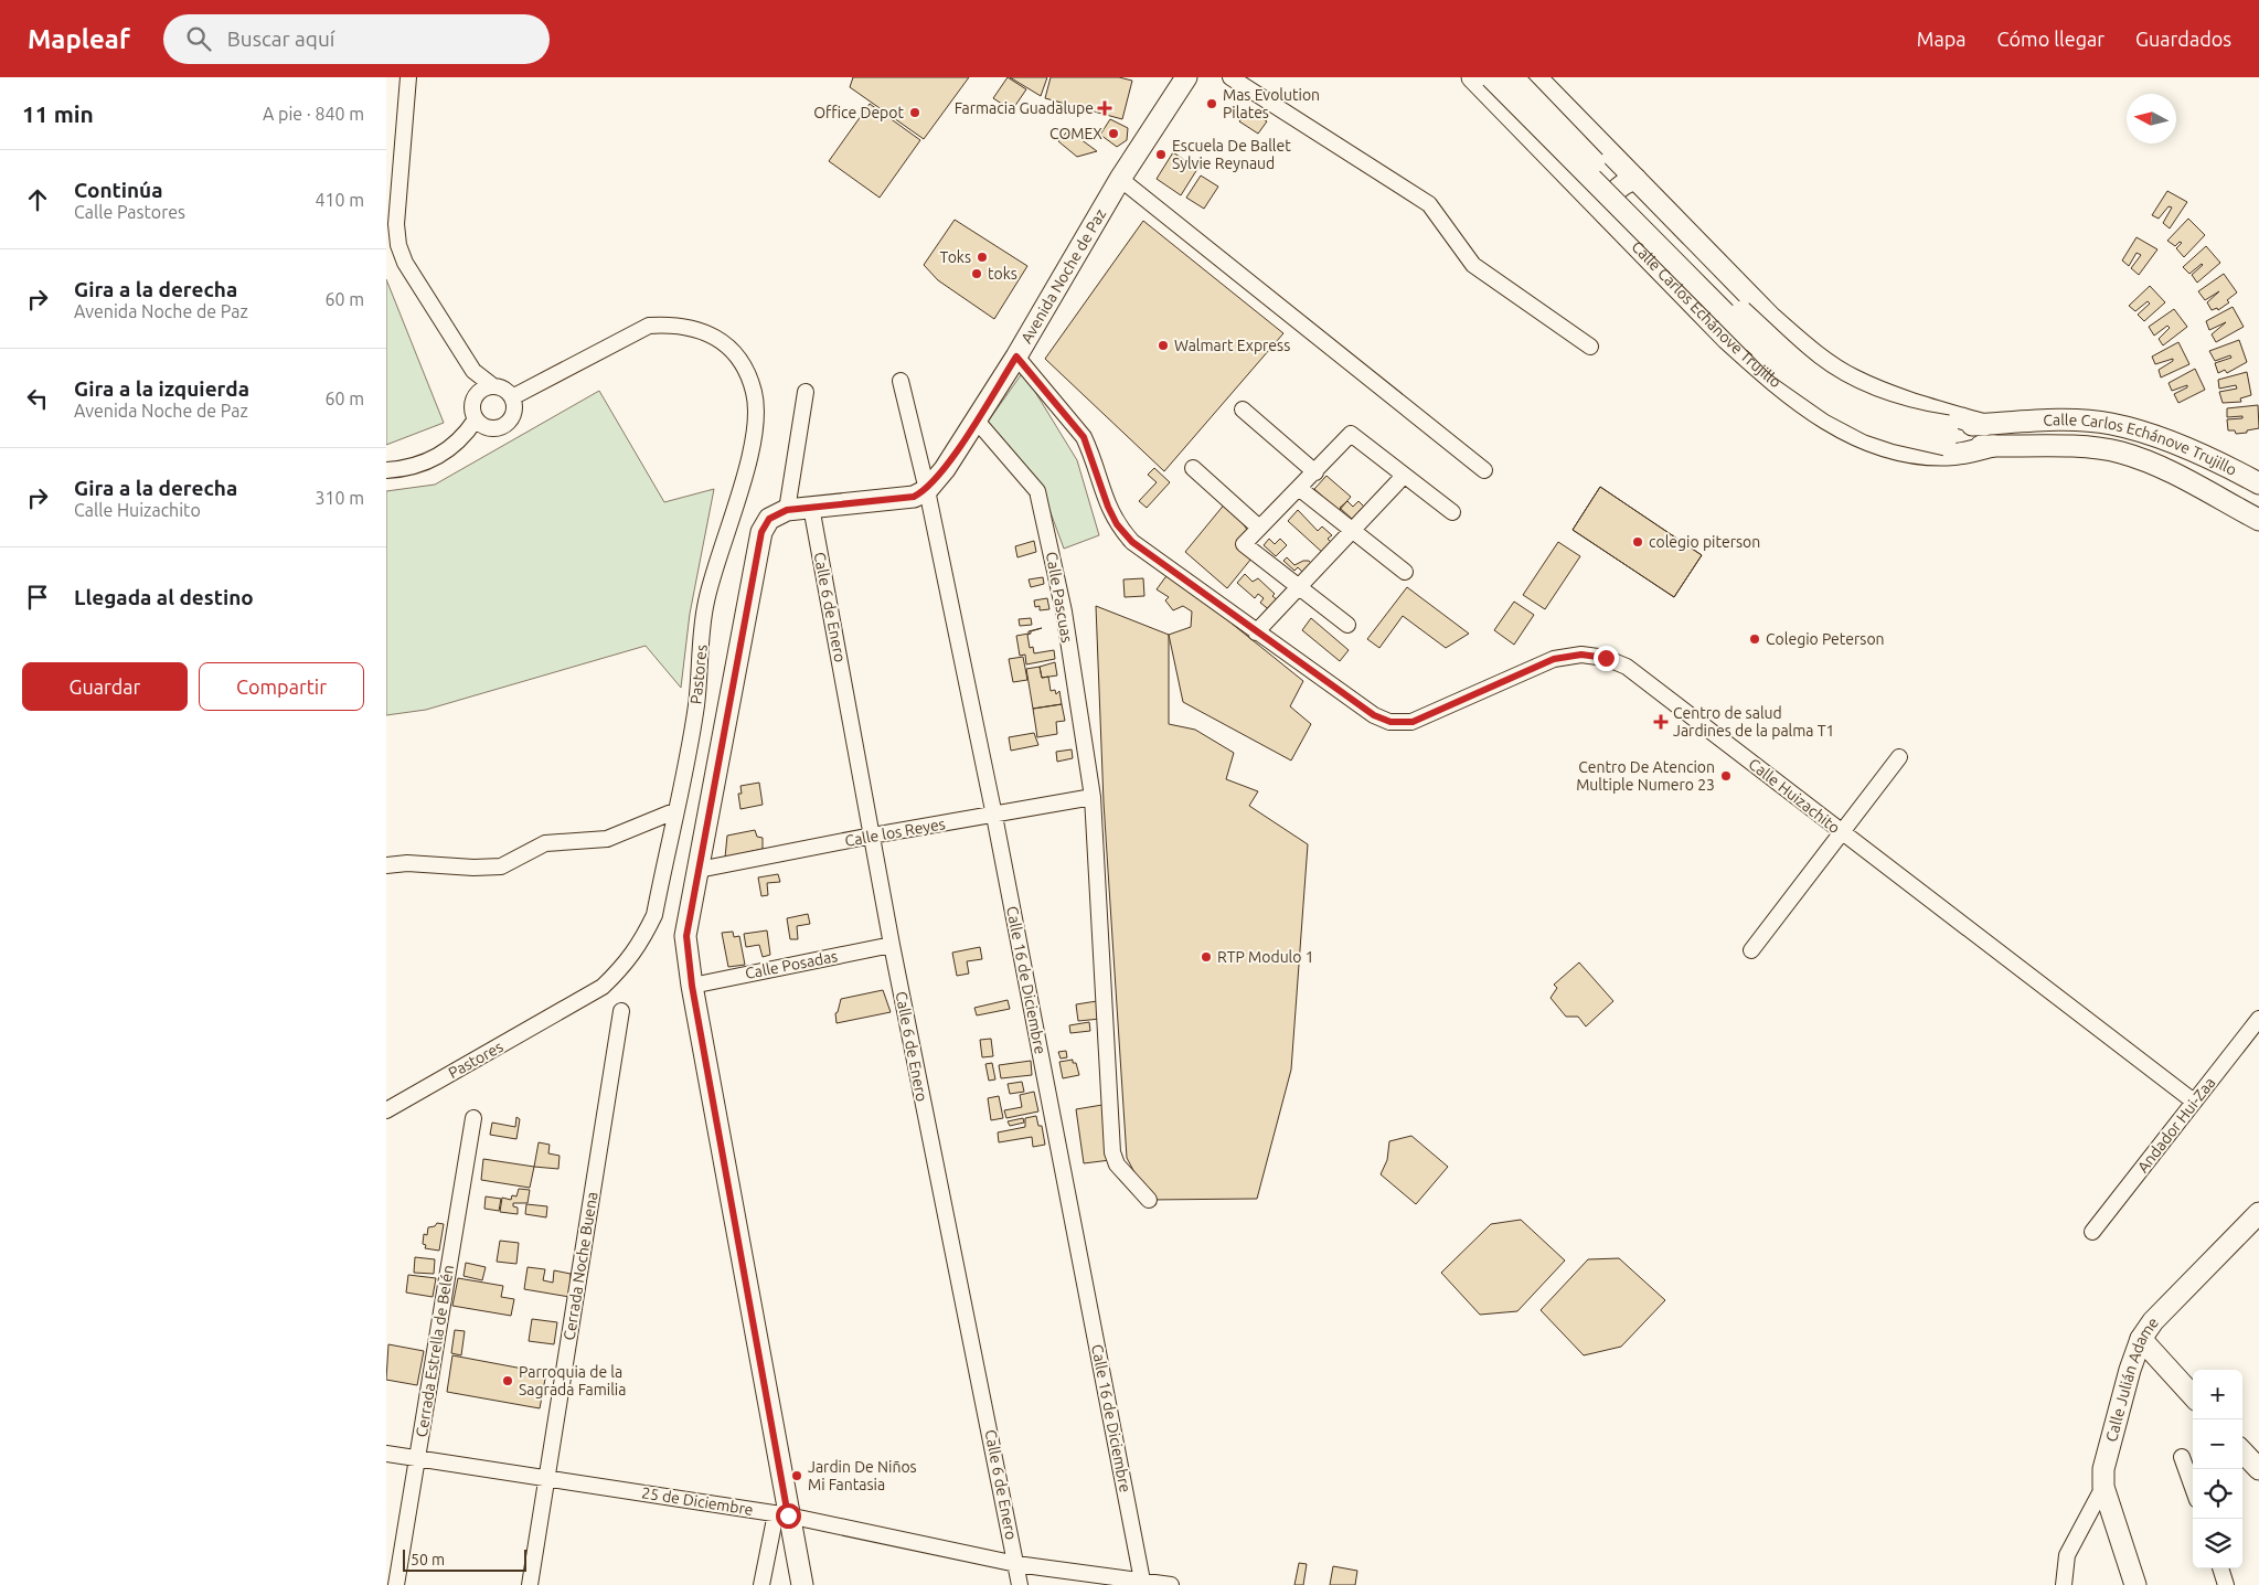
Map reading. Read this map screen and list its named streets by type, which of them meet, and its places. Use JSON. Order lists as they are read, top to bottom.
{
  "streets": {
    "street": [
      "Avenida Noche de Paz",
      "Calle Carlos Echánove Trujillo",
      "Calle Pascuas",
      "Calle 6 de Enero",
      "Pastores",
      "Calle Huizachito",
      "Calle los Reyes",
      "Calle Posadas",
      "Calle 16 de Diciembre",
      "Andador Hui-Zaa",
      "Cerrada Noche Buena",
      "Cerrada Estrella de Belén",
      "Calle Julián Adame",
      "25 de Diciembre"
    ]
  },
  "crossings": [
    ["Avenida Noche de Paz", "Calle Pascuas"],
    ["Avenida Noche de Paz", "Calle Huizachito"],
    ["Avenida Noche de Paz", "Calle 16 de Diciembre"],
    ["Calle Pascuas", "Calle los Reyes"],
    ["Calle 6 de Enero", "Calle los Reyes"],
    ["Calle 6 de Enero", "Calle Posadas"],
    ["Calle 6 de Enero", "25 de Diciembre"],
    ["Calle Huizachito", "Andador Hui-Zaa"],
    ["Calle los Reyes", "Calle 16 de Diciembre"],
    ["Calle 16 de Diciembre", "25 de Diciembre"],
    ["Cerrada Noche Buena", "25 de Diciembre"],
    ["Cerrada Estrella de Belén", "25 de Diciembre"]
  ],
  "places": {
    "other": [
      "Mas Evolution Pilates",
      "Office Depot",
      "COMEX",
      "Escuela De Ballet Sylvie Reynaud",
      "Toks",
      "toks",
      "Walmart Express",
      "colegio piterson",
      "Colegio Peterson",
      "Centro De Atencion Multiple Numero 23",
      "RTP Modulo 1",
      "Parroquia de la Sagrada Familia",
      "Jardin De Niños Mi Fantasia"
    ],
    "health": ["Farmacia Guadalupe", "Centro de salud Jardines de la palma T1"]
  },
  "scale_bar": "50 m",
  "north": "left",
  "page": {
    "header": "Mapleaf",
    "search": "Buscar aquí",
    "nav": ["Mapa", "Cómo llegar", "Guardados"],
    "heading": ["11 min", "A pie · 840 m"],
    "list": [
      ["Continúa", "Calle Pastores", "410 m"],
      ["Gira a la derecha", "Avenida Noche de Paz", "60 m"],
      ["Gira a la izquierda", "Avenida Noche de Paz", "60 m"],
      ["Gira a la derecha", "Calle Huizachito", "310 m"],
      "Llegada al destino"
    ],
    "buttons": ["Guardar", "Compartir"],
    "map_buttons": ["+", "−"],
    "scale": "50 m"
  }
}
